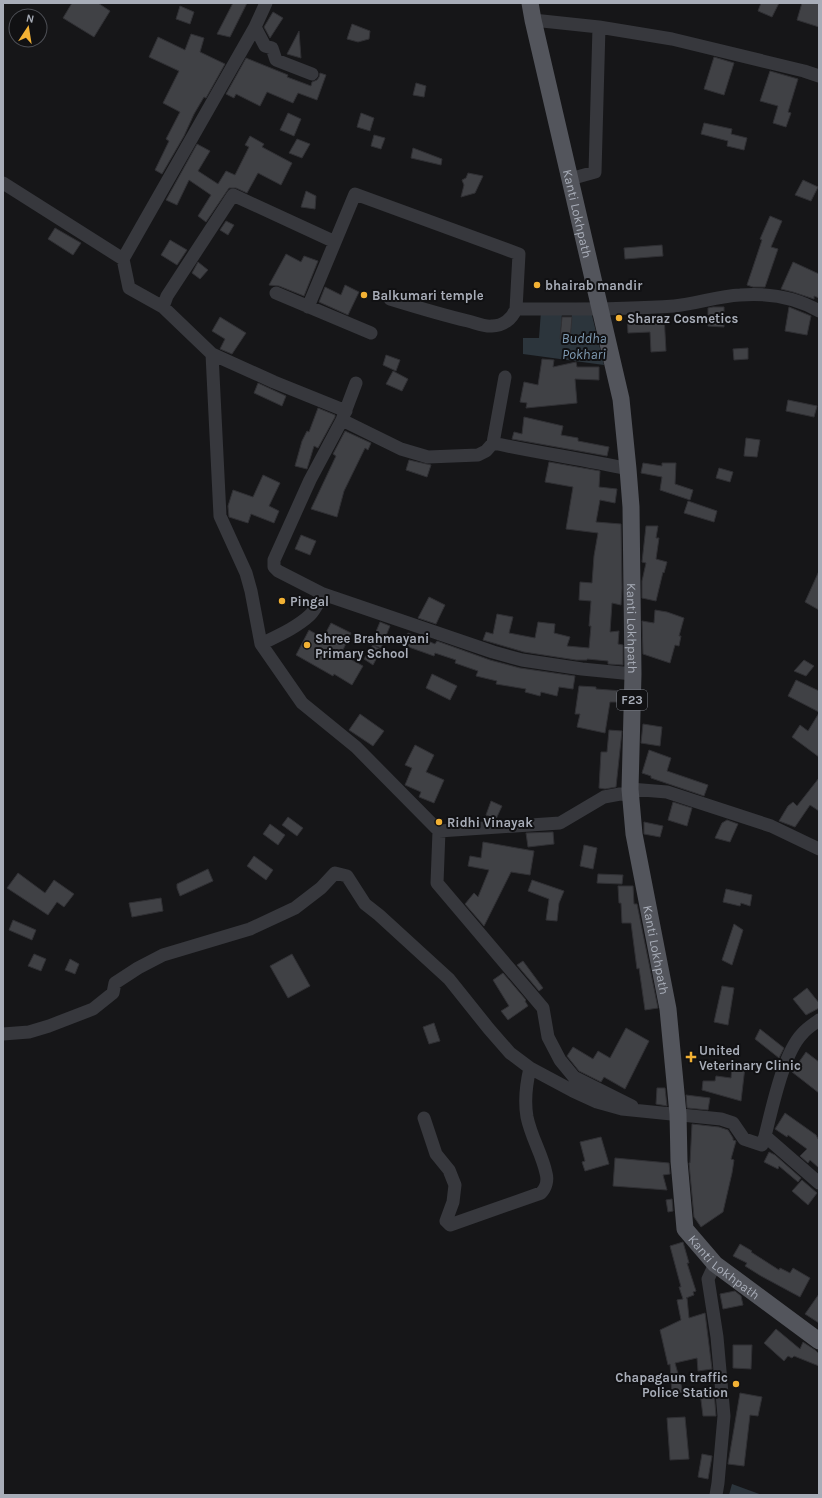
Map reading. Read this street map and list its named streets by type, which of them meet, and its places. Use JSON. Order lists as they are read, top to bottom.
{
  "streets": {
    "main road": ["Kanti Lokhpath", "F23"]
  },
  "water": ["Buddha Pokhari"],
  "places": {
    "other": [
      "bhairab mandir",
      "Balkumari temple",
      "Sharaz Cosmetics",
      "Pingal",
      "Shree Brahmayani Primary School",
      "Ridhi Vinayak",
      "Chapagaun traffic Police Station"
    ],
    "health": ["United Veterinary Clinic"]
  },
  "north": "top"
}
